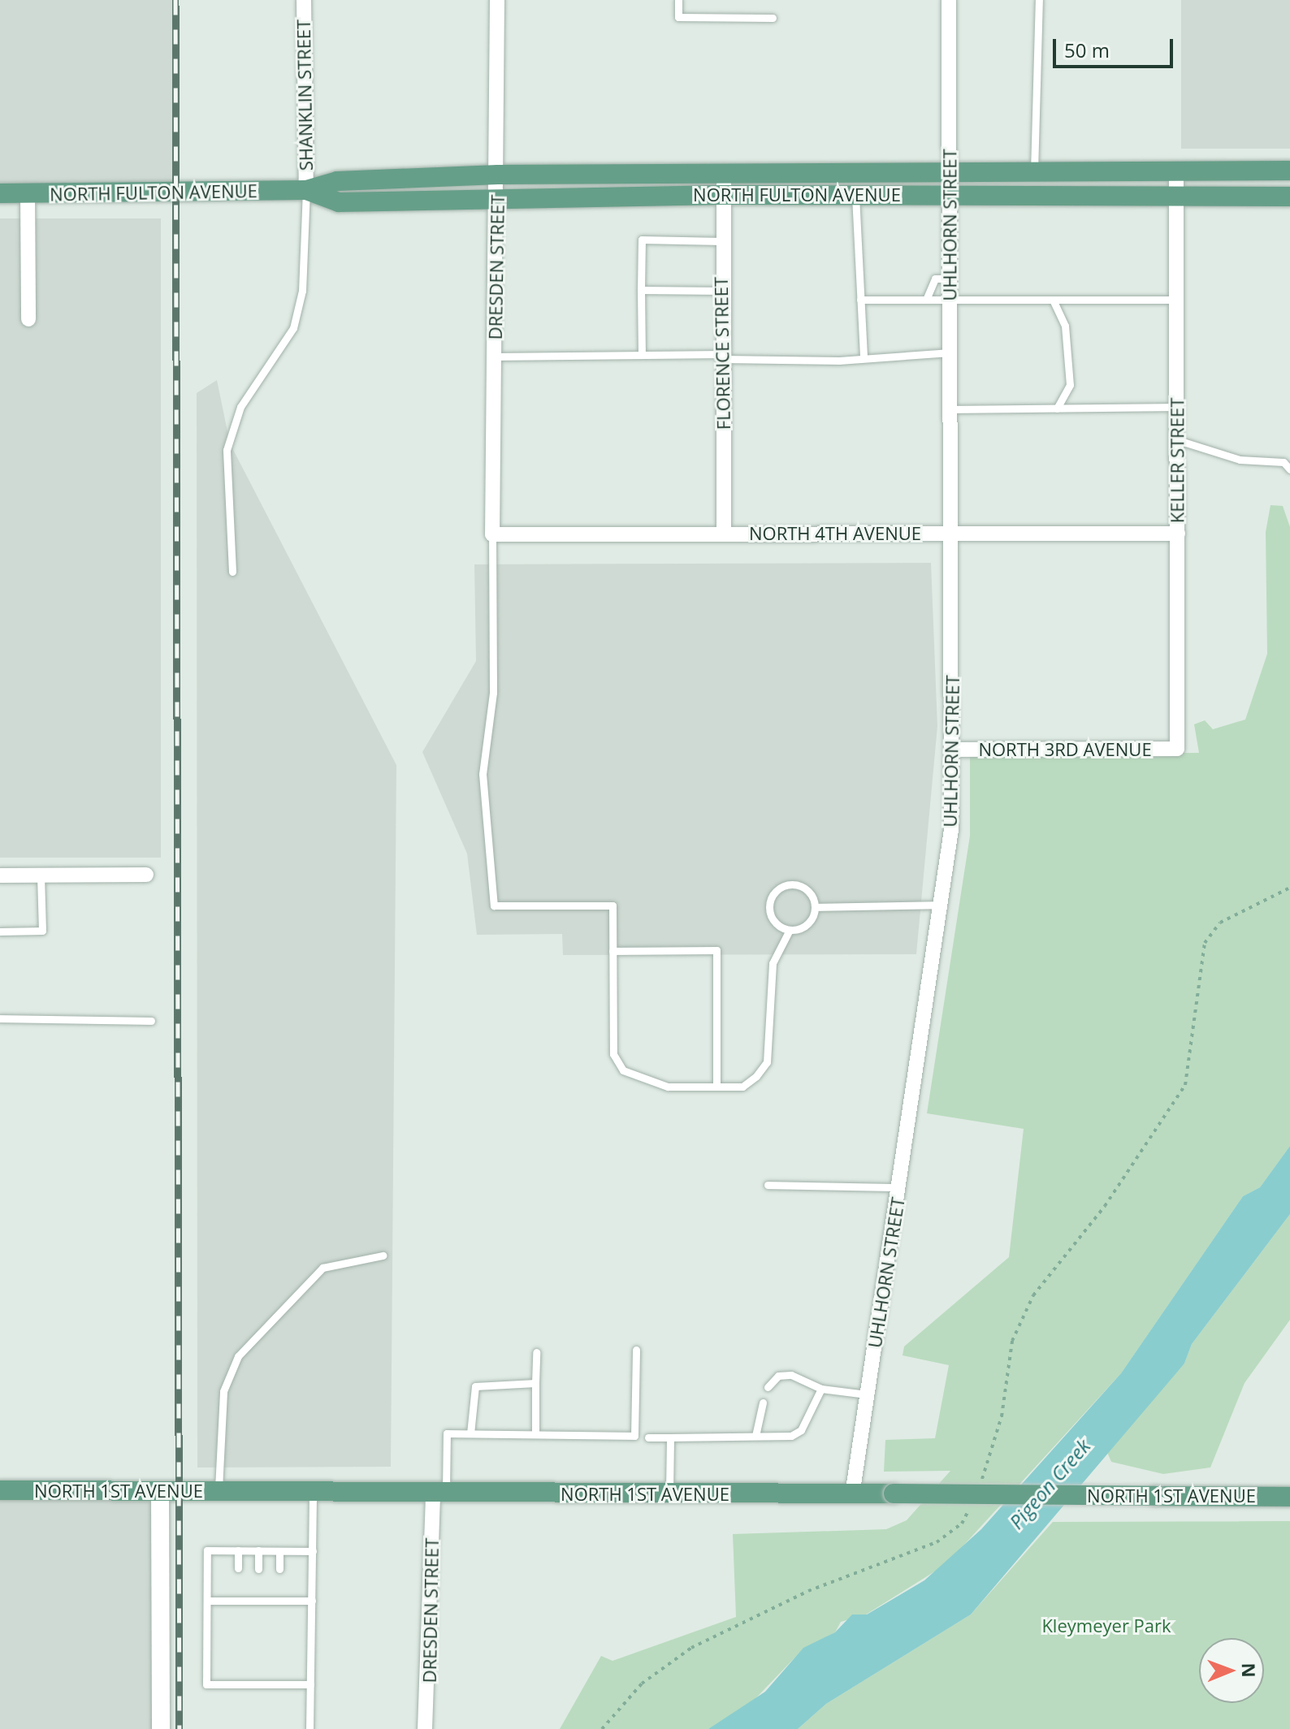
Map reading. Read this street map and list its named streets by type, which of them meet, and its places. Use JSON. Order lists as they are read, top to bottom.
{
  "streets": {
    "main road": ["NORTH FULTON AVENUE", "NORTH 1ST AVENUE"],
    "street": [
      "SHANKLIN STREET",
      "UHLHORN STREET",
      "DRESDEN STREET",
      "FLORENCE STREET",
      "KELLER STREET",
      "NORTH 4TH AVENUE",
      "NORTH 3RD AVENUE"
    ]
  },
  "crossings": [
    ["SHANKLIN STREET", "NORTH FULTON AVENUE"],
    ["NORTH FULTON AVENUE", "UHLHORN STREET"],
    ["NORTH FULTON AVENUE", "DRESDEN STREET"],
    ["NORTH FULTON AVENUE", "FLORENCE STREET"],
    ["NORTH FULTON AVENUE", "KELLER STREET"],
    ["UHLHORN STREET", "NORTH 4TH AVENUE"],
    ["UHLHORN STREET", "NORTH 3RD AVENUE"],
    ["UHLHORN STREET", "NORTH 1ST AVENUE"],
    ["DRESDEN STREET", "NORTH 4TH AVENUE"],
    ["DRESDEN STREET", "NORTH 1ST AVENUE"],
    ["FLORENCE STREET", "NORTH 4TH AVENUE"],
    ["KELLER STREET", "NORTH 4TH AVENUE"],
    ["KELLER STREET", "NORTH 3RD AVENUE"]
  ],
  "water": ["Pigeon Creek"],
  "parks": ["Kleymeyer Park"],
  "scale_bar": "50 m",
  "north": "right"
}
